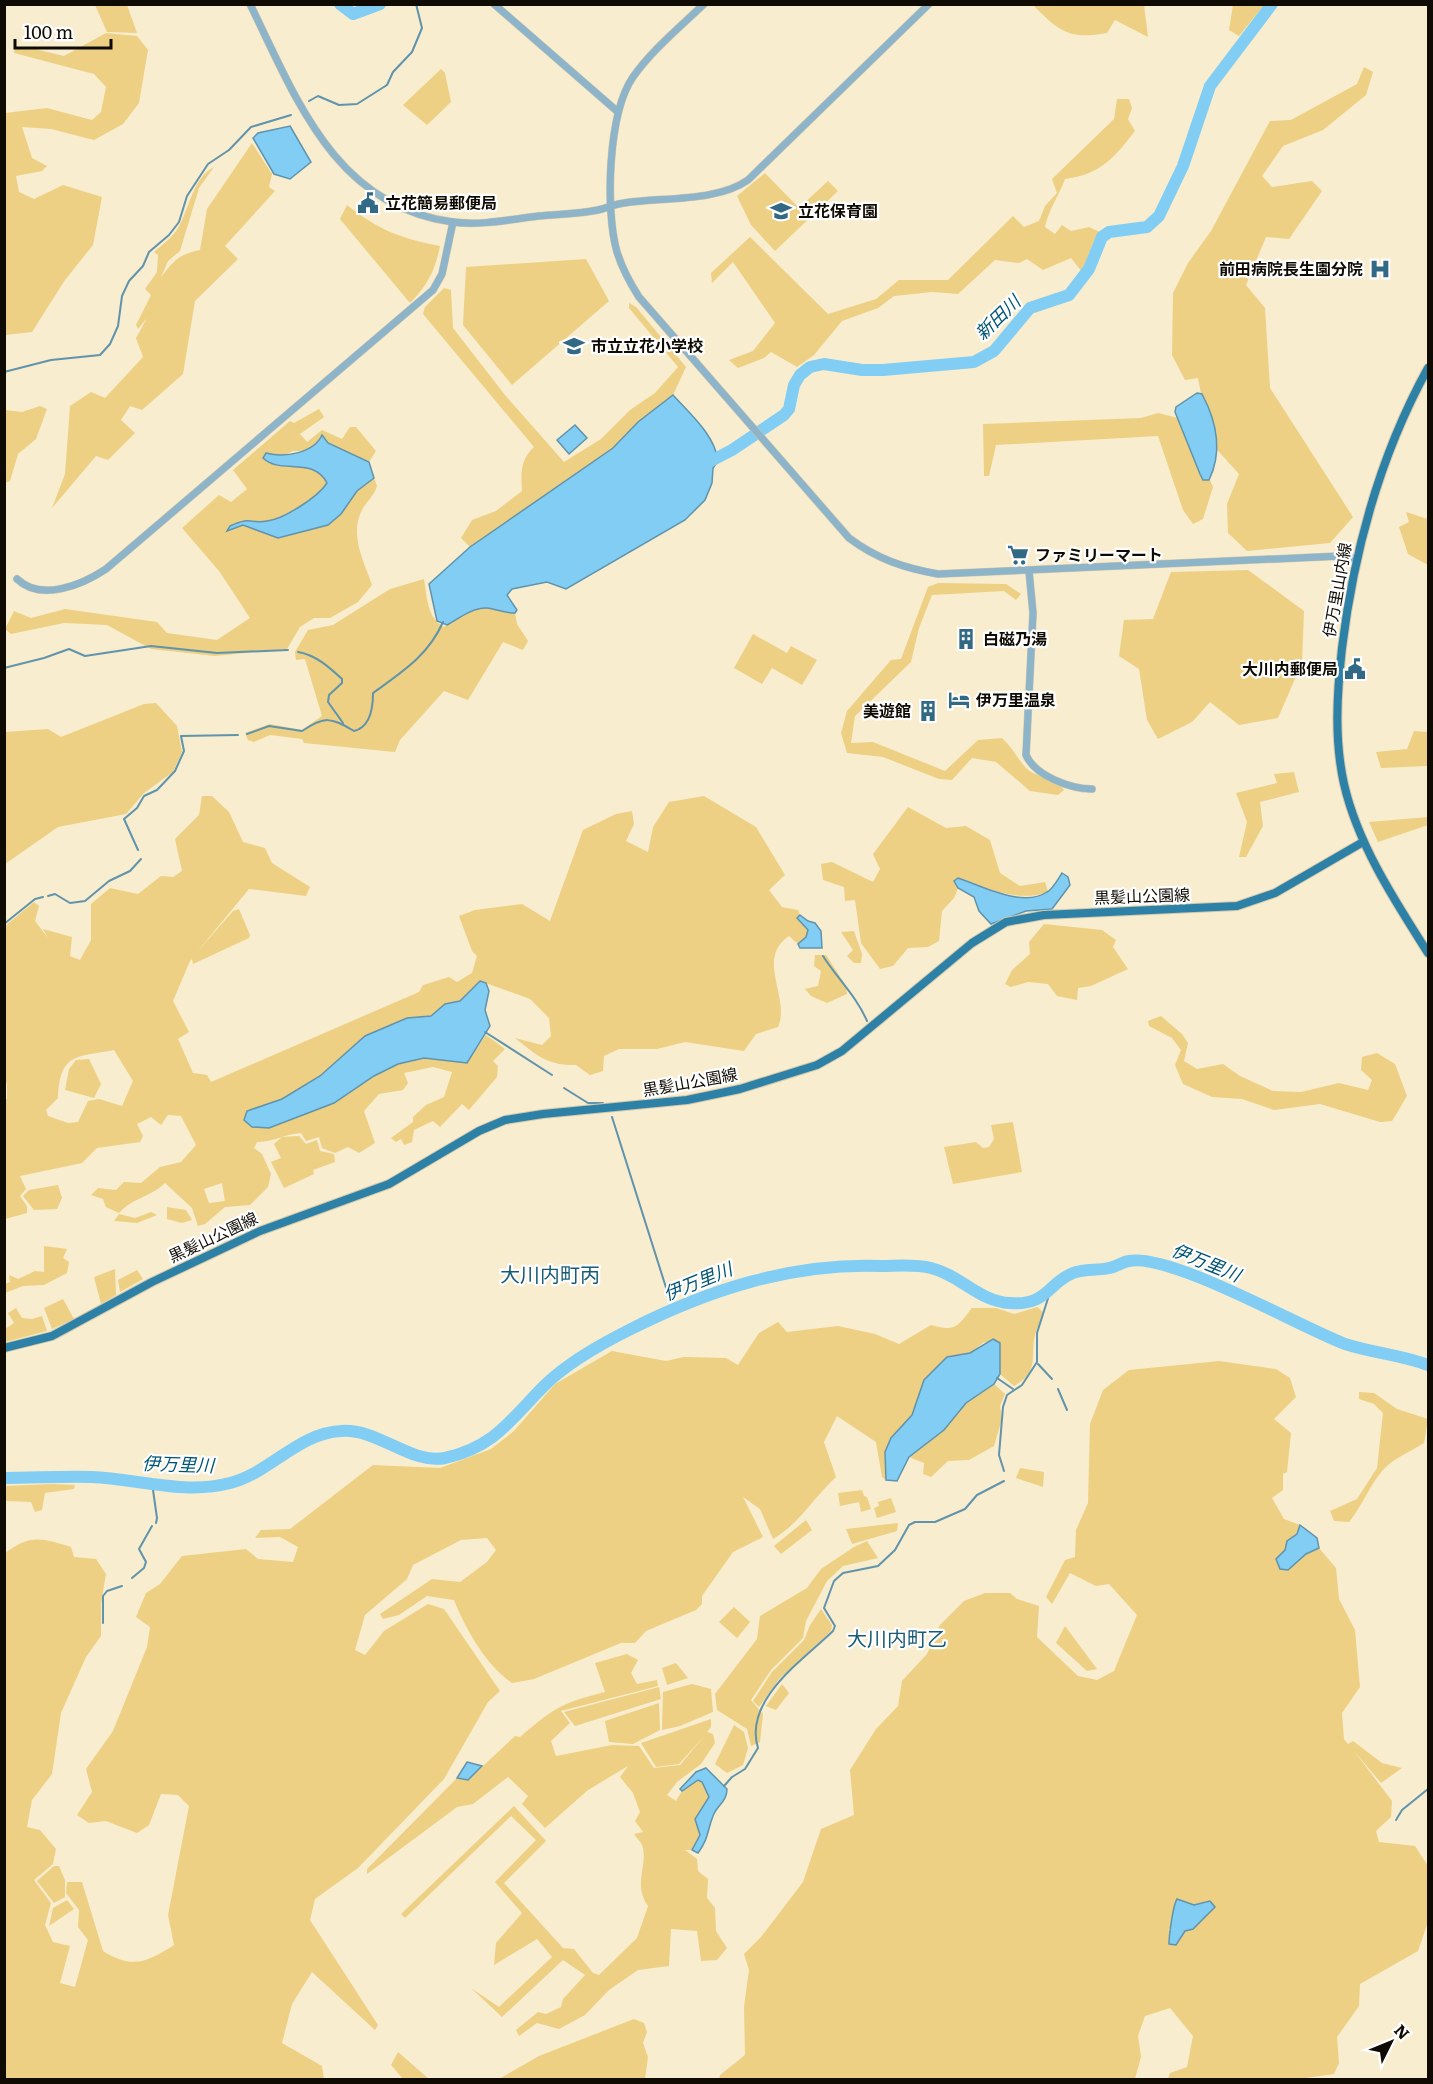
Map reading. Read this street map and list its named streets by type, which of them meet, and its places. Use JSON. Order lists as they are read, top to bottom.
{
  "streets": {
    "main road": ["伊万里山内線", "黒髪山公園線"]
  },
  "crossings": [
    ["伊万里山内線", "黒髪山公園線"]
  ],
  "districts": ["大川内町丙", "大川内町乙"],
  "water": ["新田川", "伊万里川"],
  "places": {
    "public building": ["立花簡易郵便局", "大川内郵便局"],
    "school or university": ["立花保育園", "市立立花小学校"],
    "hospital": ["前田病院長生園分院"],
    "supermarket": ["ファミリーマート"],
    "building": ["白磁乃湯", "美遊館"],
    "hotel": ["伊万里温泉"]
  },
  "scale_bar": "100 m",
  "north": "top right"
}
